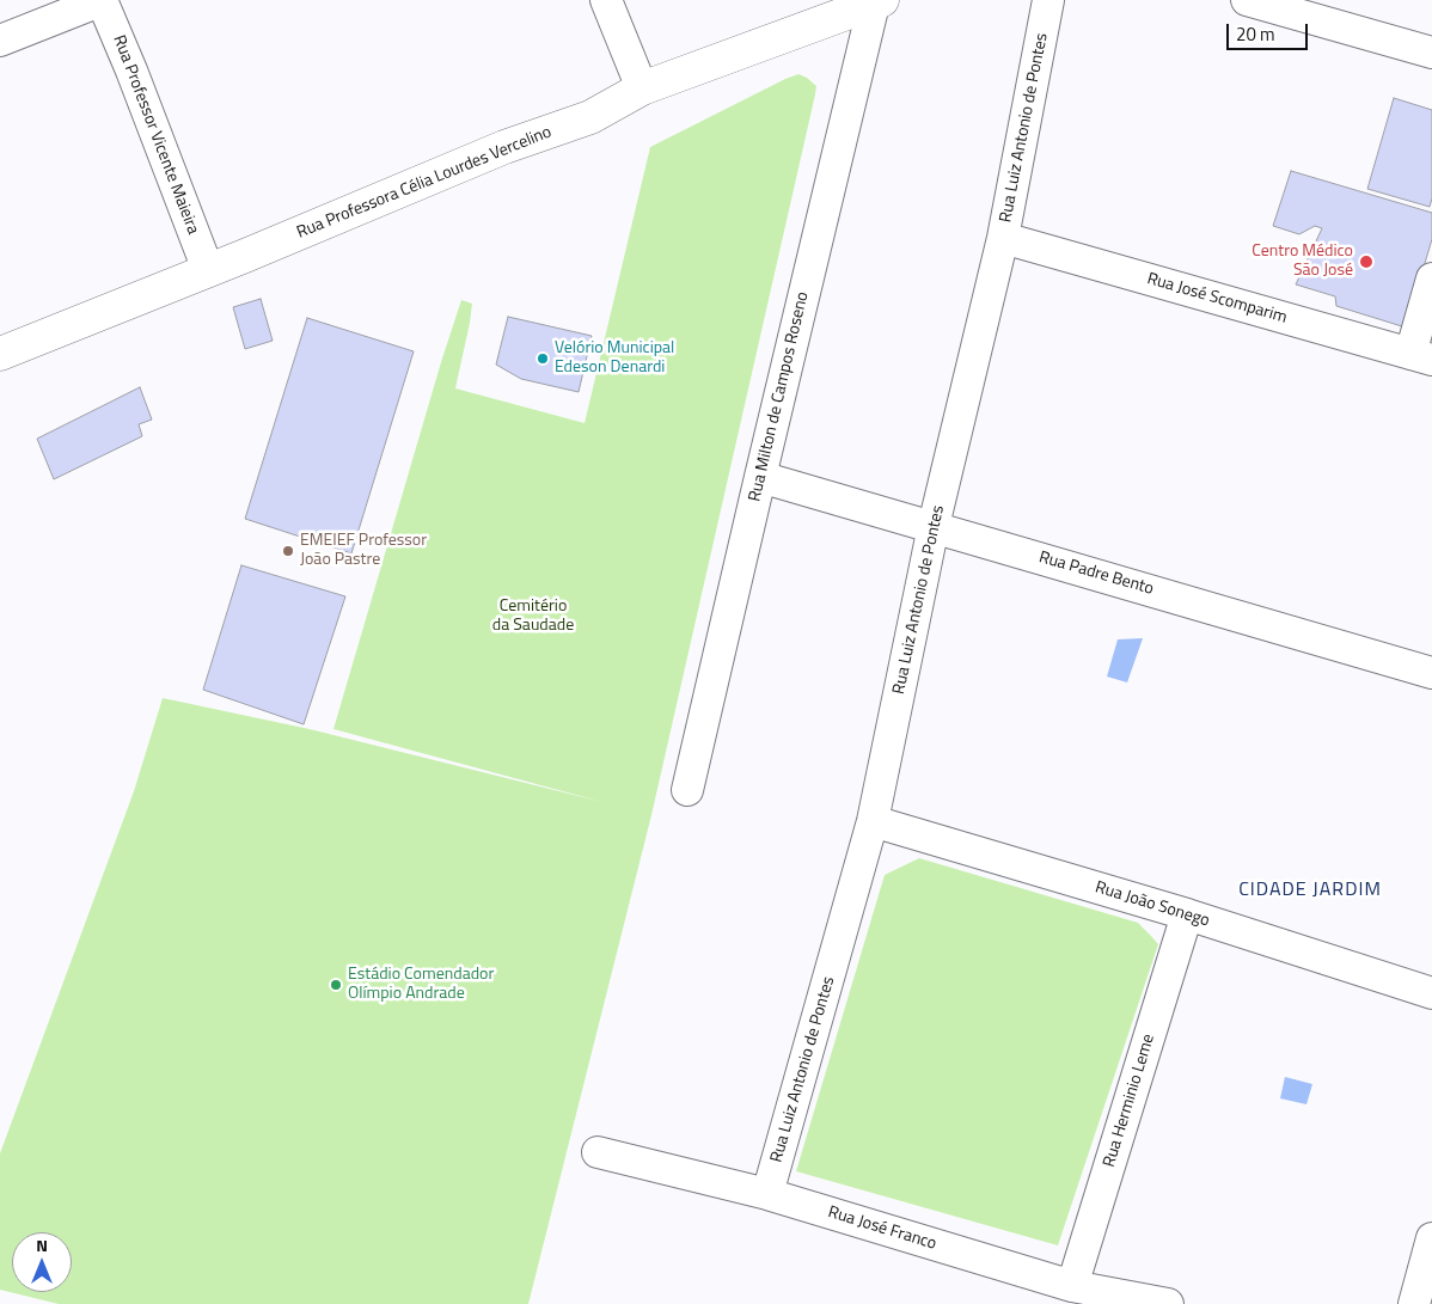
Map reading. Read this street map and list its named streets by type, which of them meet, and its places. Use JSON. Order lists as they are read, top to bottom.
{
  "streets": {
    "main road": ["Rua Professora Célia Lourdes Vercelino"],
    "street": [
      "Rua Luiz Antonio de Pontes",
      "Rua Professor Vicente Maieira",
      "Rua José Scomparim",
      "Rua Milton de Campos Roseno",
      "Rua Padre Bento",
      "Rua João Sonego",
      "Rua Herminio Leme",
      "Rua José Franco"
    ]
  },
  "crossings": [
    ["Rua Luiz Antonio de Pontes", "Rua José Scomparim"],
    ["Rua Luiz Antonio de Pontes", "Rua Padre Bento"],
    ["Rua Luiz Antonio de Pontes", "Rua João Sonego"],
    ["Rua Luiz Antonio de Pontes", "Rua José Franco"],
    ["Rua Professor Vicente Maieira", "Rua Professora Célia Lourdes Vercelino"],
    ["Rua Professora Célia Lourdes Vercelino", "Rua Milton de Campos Roseno"],
    ["Rua Milton de Campos Roseno", "Rua Padre Bento"],
    ["Rua João Sonego", "Rua Herminio Leme"],
    ["Rua Herminio Leme", "Rua José Franco"]
  ],
  "districts": ["CIDADE JARDIM"],
  "parks": ["Cemitério da Saudade"],
  "places": [
    "Centro Médico São José",
    "Velório Municipal Edeson Denardi",
    "EMEIEF Professor João Pastre",
    "Estádio Comendador Olímpio Andrade"
  ],
  "scale_bar": "20 m",
  "north": "top"
}
